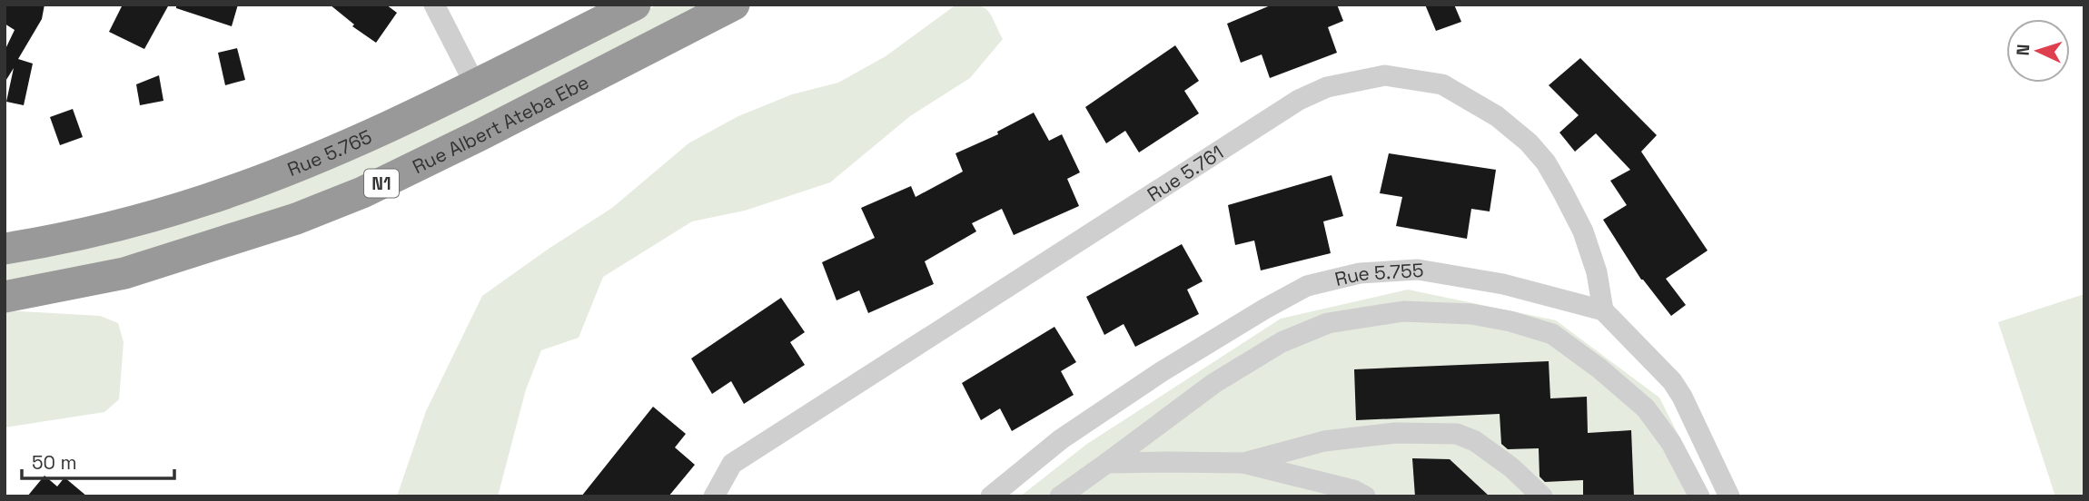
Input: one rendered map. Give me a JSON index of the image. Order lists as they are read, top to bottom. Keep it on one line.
{"streets":{"highway":["Rue Albert Ateba Ebe","Rue 5.765","N1"],"street":["Rue 5.761","Rue 5.755"]},"crossings":[["Rue 5.761","Rue 5.755"]],"scale_bar":"50 m","north":"left"}
